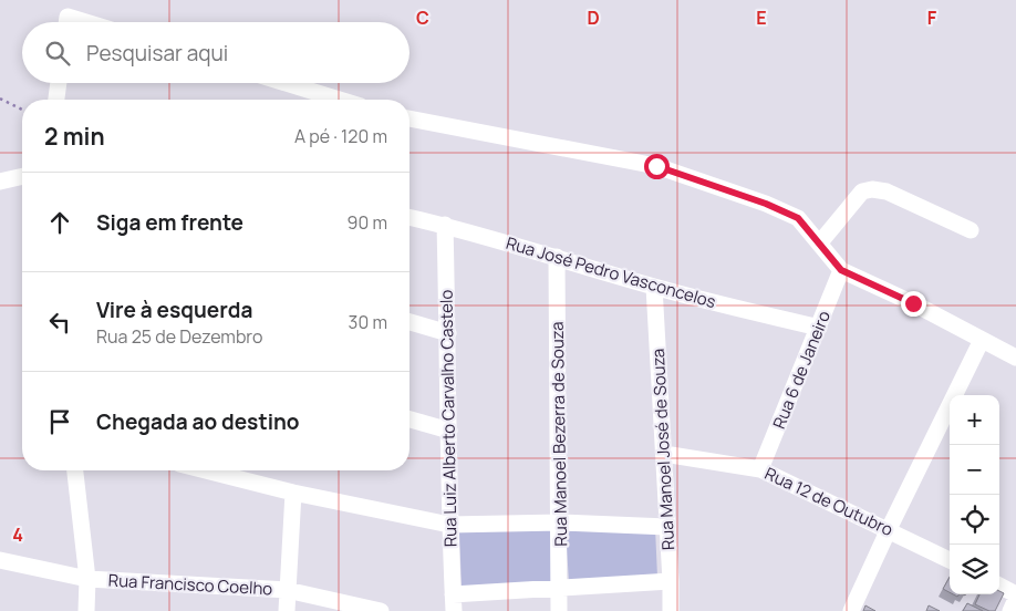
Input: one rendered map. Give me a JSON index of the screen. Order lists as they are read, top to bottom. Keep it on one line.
{"streets":{"street":["Rua José Pedro Vasconcelos","Rua 6 de Janeiro","Rua Luiz Alberto Carvalho Castelo","Rua Manoel Bezerra de Souza","Rua Manoel José de Souza","Rua 12 de Outubro","Rua Francisco Coelho"]},"crossings":[["Rua José Pedro Vasconcelos","Rua 6 de Janeiro"],["Rua José Pedro Vasconcelos","Rua Luiz Alberto Carvalho Castelo"],["Rua José Pedro Vasconcelos","Rua Manoel Bezerra de Souza"],["Rua José Pedro Vasconcelos","Rua Manoel José de Souza"],["Rua 6 de Janeiro","Rua 12 de Outubro"],["Rua Manoel José de Souza","Rua 12 de Outubro"]],"page":{"search":"Pesquisar aqui","heading":["2 min","A pé · 120 m"],"list":[["Siga em frente","90 m"],["Vire à esquerda","Rua 25 de Dezembro","30 m"],"Chegada ao destino"],"map_buttons":["+","−"]},"grid":{"columns":["C","D","E","F"],"rows":["4"]}}
